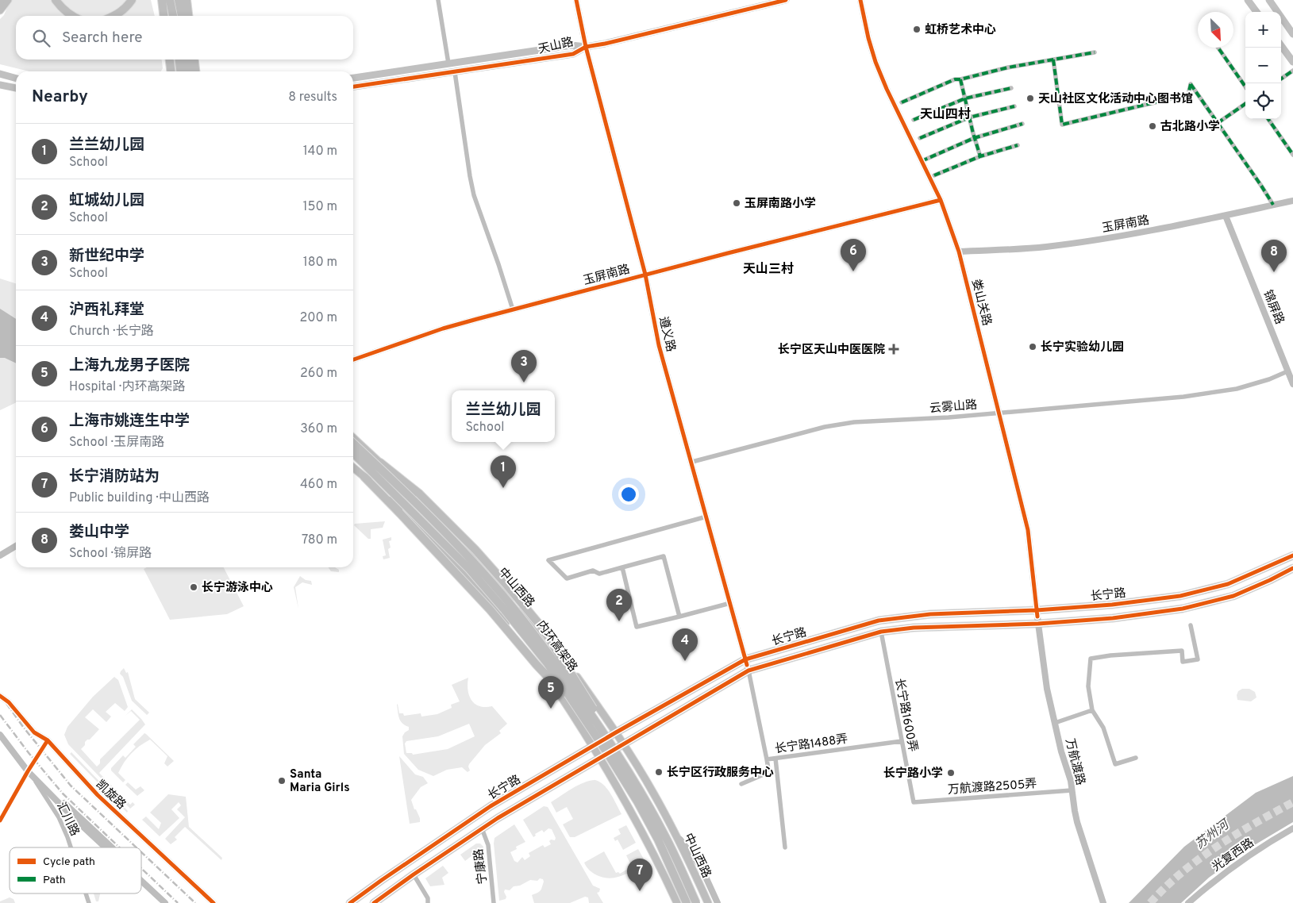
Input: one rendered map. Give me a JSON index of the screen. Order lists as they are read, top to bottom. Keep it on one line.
{"streets":{"highway":["内环高架路"],"main road":["天山路","中山西路","长宁路"],"street":["玉屏南路","娄山关路","锦屏路","遵义路","云雾山路","长宁路1600弄","长宁路1488弄","万航渡路","万航渡路2505弄","凯旋路","汇川路","光复西路","宁康路"]},"crossings":[["天山路","遵义路"],["玉屏南路","娄山关路"],["玉屏南路","锦屏路"],["玉屏南路","遵义路"],["娄山关路","云雾山路"],["娄山关路","长宁路"],["娄山关路","万航渡路"],["锦屏路","云雾山路"],["遵义路","云雾山路"],["遵义路","长宁路"],["遵义路","长宁路1488弄"],["中山西路","长宁路"],["长宁路","长宁路1600弄"],["长宁路","长宁路1488弄"],["长宁路","万航渡路"],["长宁路","宁康路"],["长宁路1600弄","长宁路1488弄"],["长宁路1600弄","万航渡路2505弄"],["万航渡路","万航渡路2505弄"]],"districts":["天山四村","天山三村"],"water":["苏州河"],"places":{"other":["虹桥艺术中心","天山社区文化活动中心图书馆","古北路小学","玉屏南路小学","长宁实验幼儿园","长宁游泳中心","长宁区行政服务中心","长宁路小学","Santa Maria Girls"],"health":["长宁区天山中医医院"]},"legend":["Cycle path","Path"],"north":"bottom right","page":{"map_buttons":["+","−"],"search":"Search here","heading":["Nearby","8 results"],"list":[{"mark":"1","name":"兰兰幼儿园","note":"School","value":"140 m"},{"mark":"2","name":"虹城幼儿园","note":"School","value":"150 m"},{"mark":"3","name":"新世纪中学","note":"School","value":"180 m"},{"mark":"4","name":"沪西礼拜堂","note":"Church · 长宁路","value":"200 m"},{"mark":"5","name":"上海九龙男子医院","note":"Hospital · 内环高架路","value":"260 m"},{"mark":"6","name":"上海市姚连生中学","note":"School · 玉屏南路","value":"360 m"},{"mark":"7","name":"长宁消防站为","note":"Public building · 中山西路","value":"460 m"},{"mark":"8","name":"娄山中学","note":"School · 锦屏路","value":"780 m"}],"pins":["6","8","3","1","2","4","5","7"],"popup":["兰兰幼儿园","School"]}}
